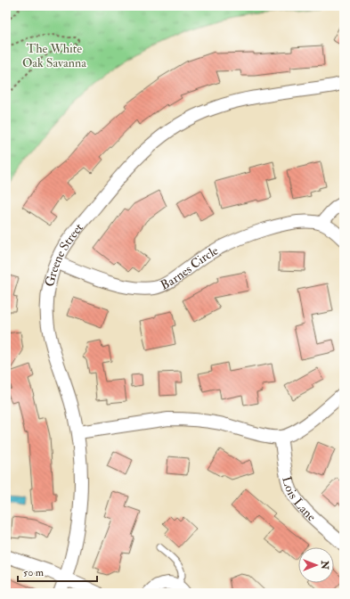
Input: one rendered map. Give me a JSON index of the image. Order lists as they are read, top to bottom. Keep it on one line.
{"streets":{"street":["Greene Street","Barnes Circle","Lois Lane"]},"crossings":[["Greene Street","Barnes Circle"]],"parks":["The White Oak Savanna"],"scale_bar":"50 m","north":"right"}
